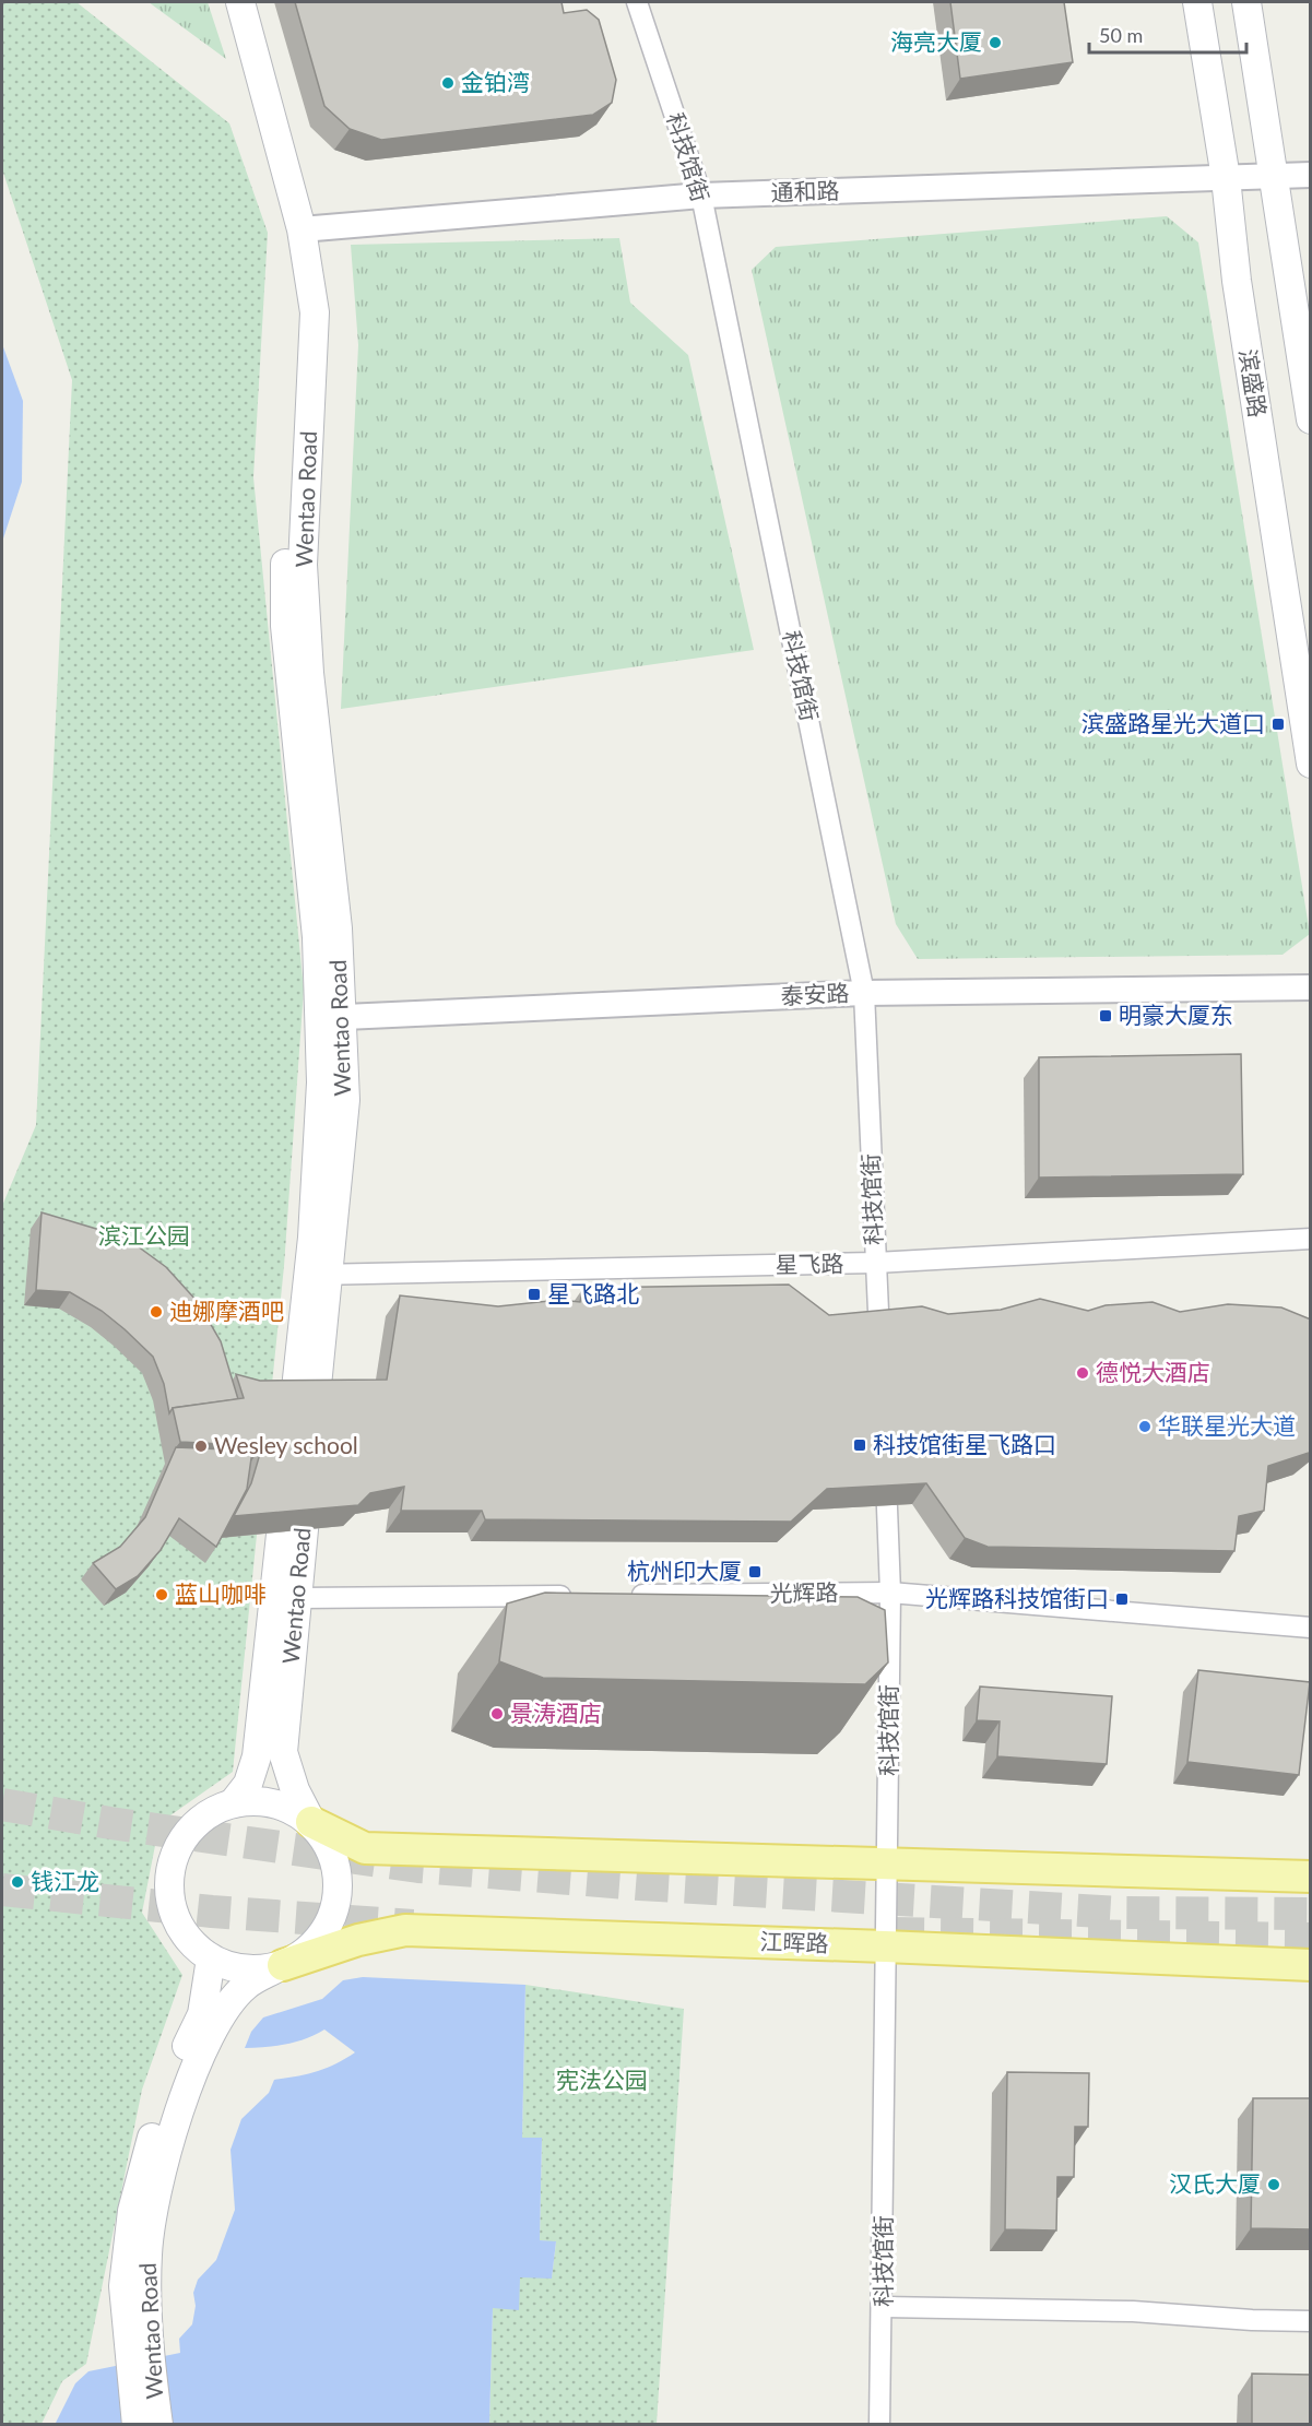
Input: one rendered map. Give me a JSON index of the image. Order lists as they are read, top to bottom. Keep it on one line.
{"streets":{"main road":["滨盛路","Wentao Road","江晖路"],"street":["科技馆街","通和路","泰安路","星飞路","光辉路"]},"crossings":[["科技馆街","通和路"],["科技馆街","泰安路"],["科技馆街","星飞路"],["科技馆街","光辉路"],["科技馆街","江晖路"],["通和路","滨盛路"],["通和路","Wentao Road"],["Wentao Road","泰安路"],["Wentao Road","星飞路"],["Wentao Road","江晖路"]],"parks":["滨江公园","宪法公园"],"places":{"other":["海亮大厦","金铂湾","迪娜摩酒吧","德悦大酒店","华联星光大道","Wesley school","蓝山咖啡","景涛酒店","钱江龙","汉氏大厦"],"transit":["滨盛路星光大道口","明豪大厦东","星飞路北","科技馆街星飞路口","杭州印大厦","光辉路科技馆街口"]},"scale_bar":"50 m"}
